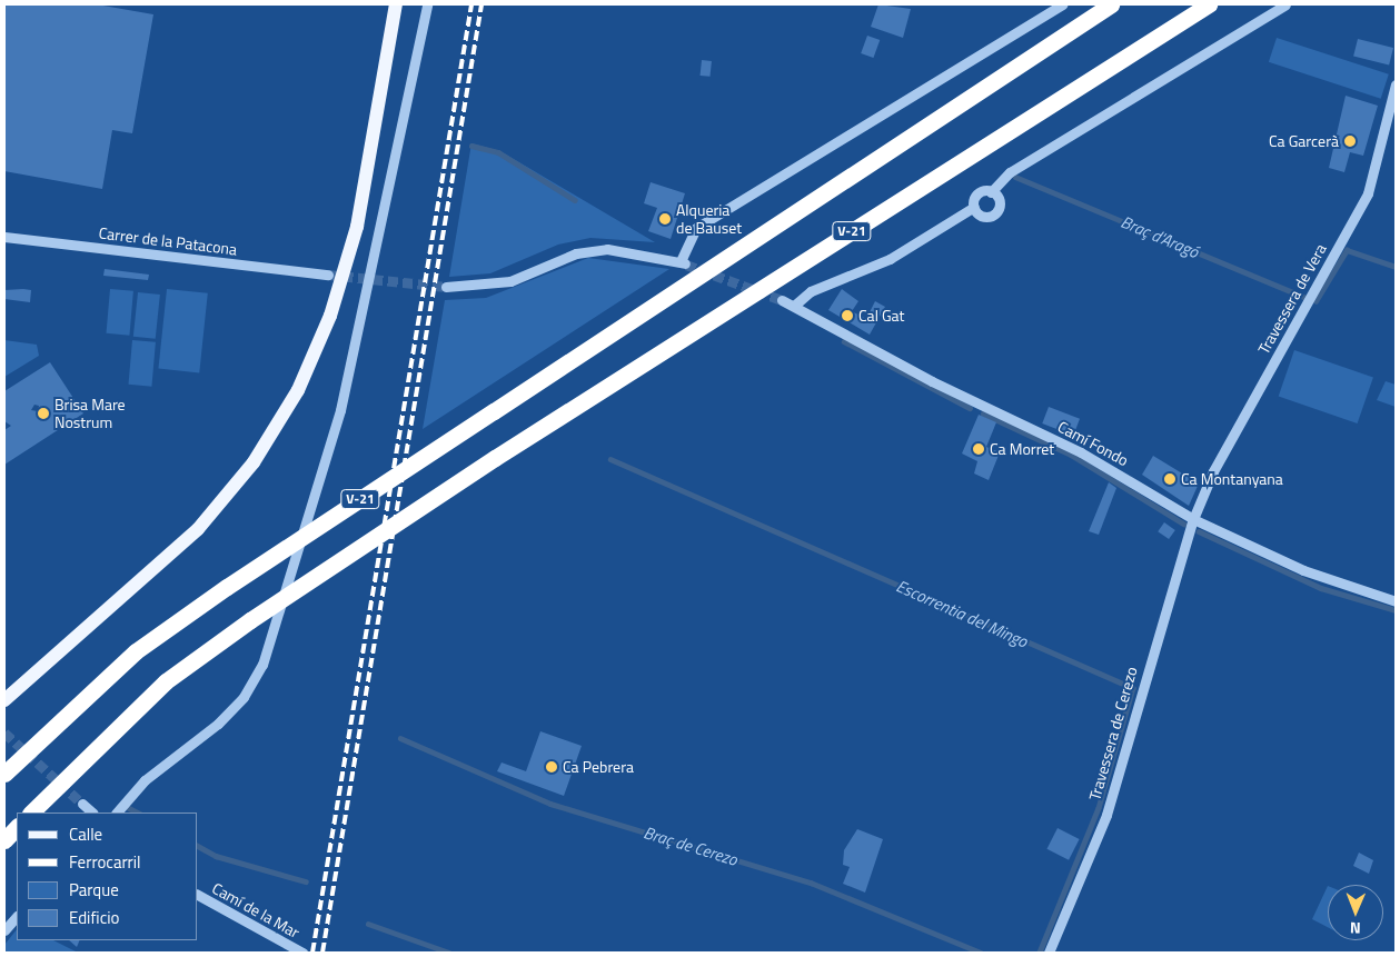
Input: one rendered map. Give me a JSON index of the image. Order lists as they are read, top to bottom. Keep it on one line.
{"streets":{"highway":["V-21"],"street":["Carrer de la Patacona","Travessera de Vera","Camí Fondo","Travessera de Cerezo","Camí de la Mar"]},"crossings":[["Travessera de Vera","Camí Fondo"],["Travessera de Vera","Travessera de Cerezo"],["Camí Fondo","Travessera de Cerezo"]],"water":["Braç d'Aragó","Escorrentia del Mingo","Braç de Cerezo"],"places":["Ca Garcerà","Alqueria de Bauset","Cal Gat","Brisa Mare Nostrum","Ca Morret","Ca Montanyana","Ca Pebrera"],"legend":["Calle","Ferrocarril","Parque","Edificio"],"north":"bottom"}
